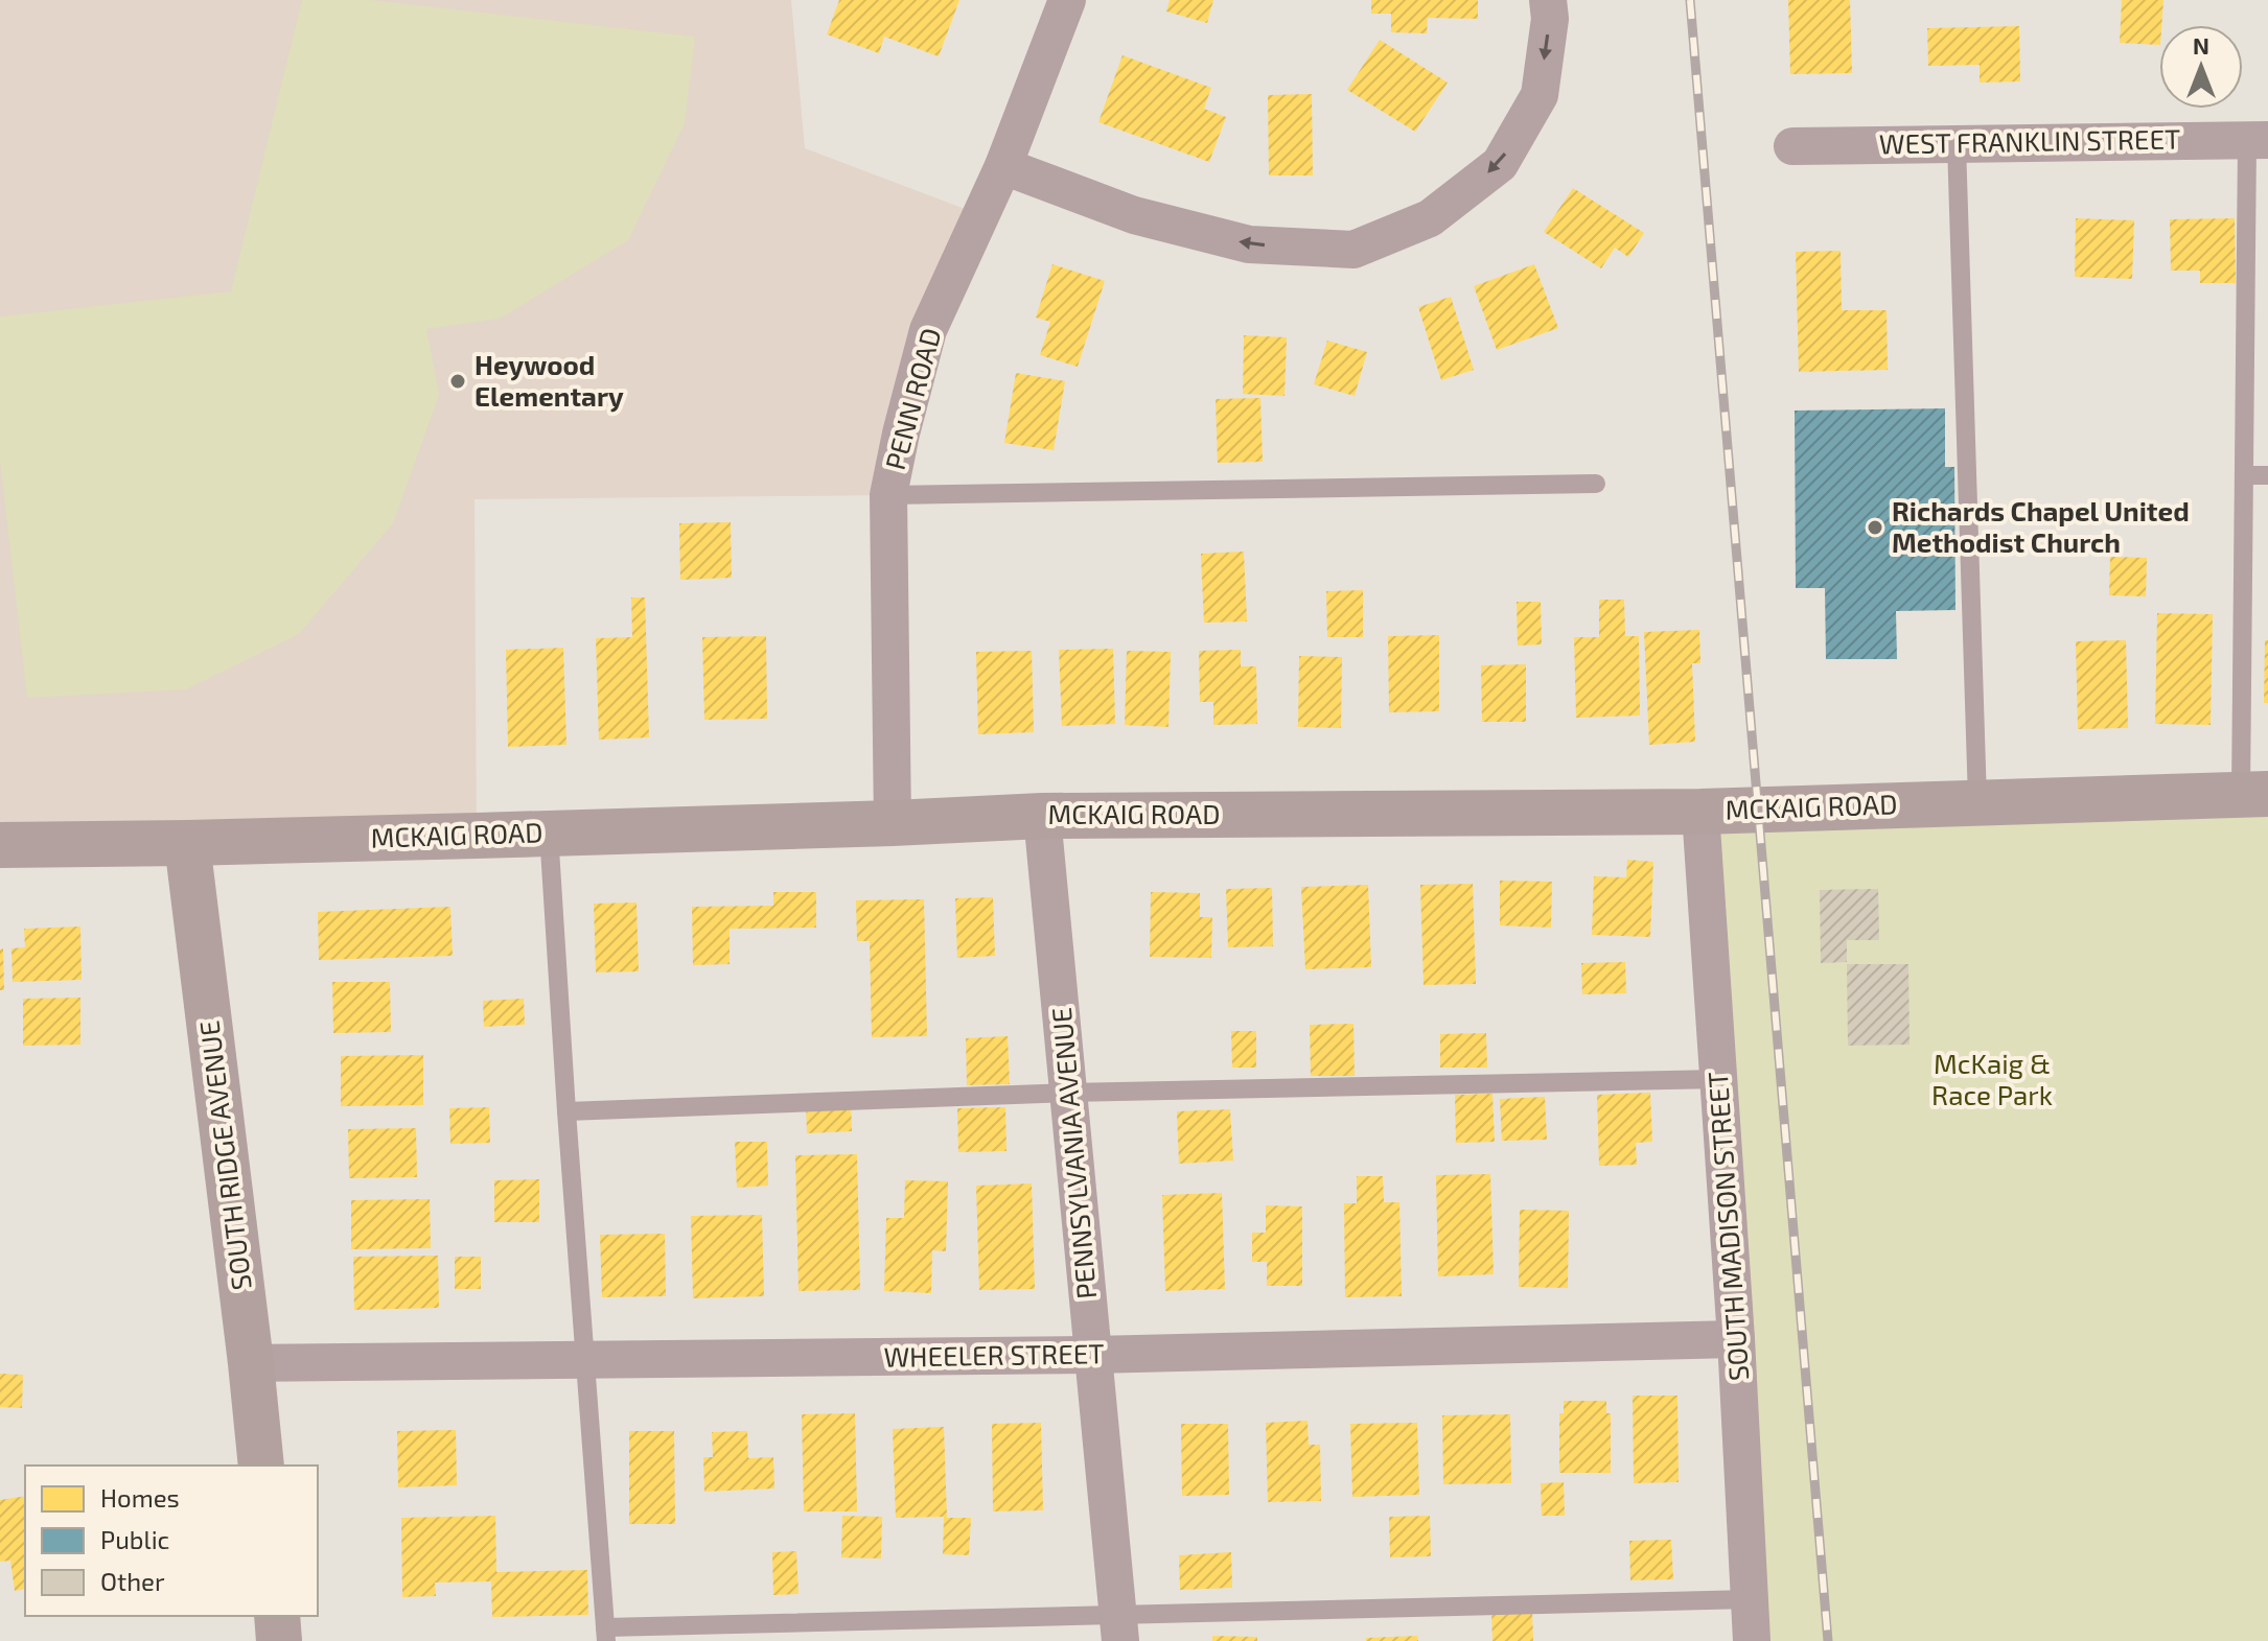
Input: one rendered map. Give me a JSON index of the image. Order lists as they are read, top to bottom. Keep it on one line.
{"streets":{"street":["WEST FRANKLIN STREET","PENN ROAD","MCKAIG ROAD","PENNSYLVANIA AVENUE","SOUTH RIDGE AVENUE","SOUTH MADISON STREET","WHEELER STREET"]},"crossings":[["PENN ROAD","MCKAIG ROAD"],["MCKAIG ROAD","PENNSYLVANIA AVENUE"],["MCKAIG ROAD","SOUTH RIDGE AVENUE"],["MCKAIG ROAD","SOUTH MADISON STREET"],["PENNSYLVANIA AVENUE","WHEELER STREET"],["SOUTH RIDGE AVENUE","WHEELER STREET"],["SOUTH MADISON STREET","WHEELER STREET"]],"parks":["McKaig & Race Park"],"places":["Heywood Elementary","Richards Chapel United Methodist Church"],"legend":["Homes","Public","Other"],"north":"top"}
